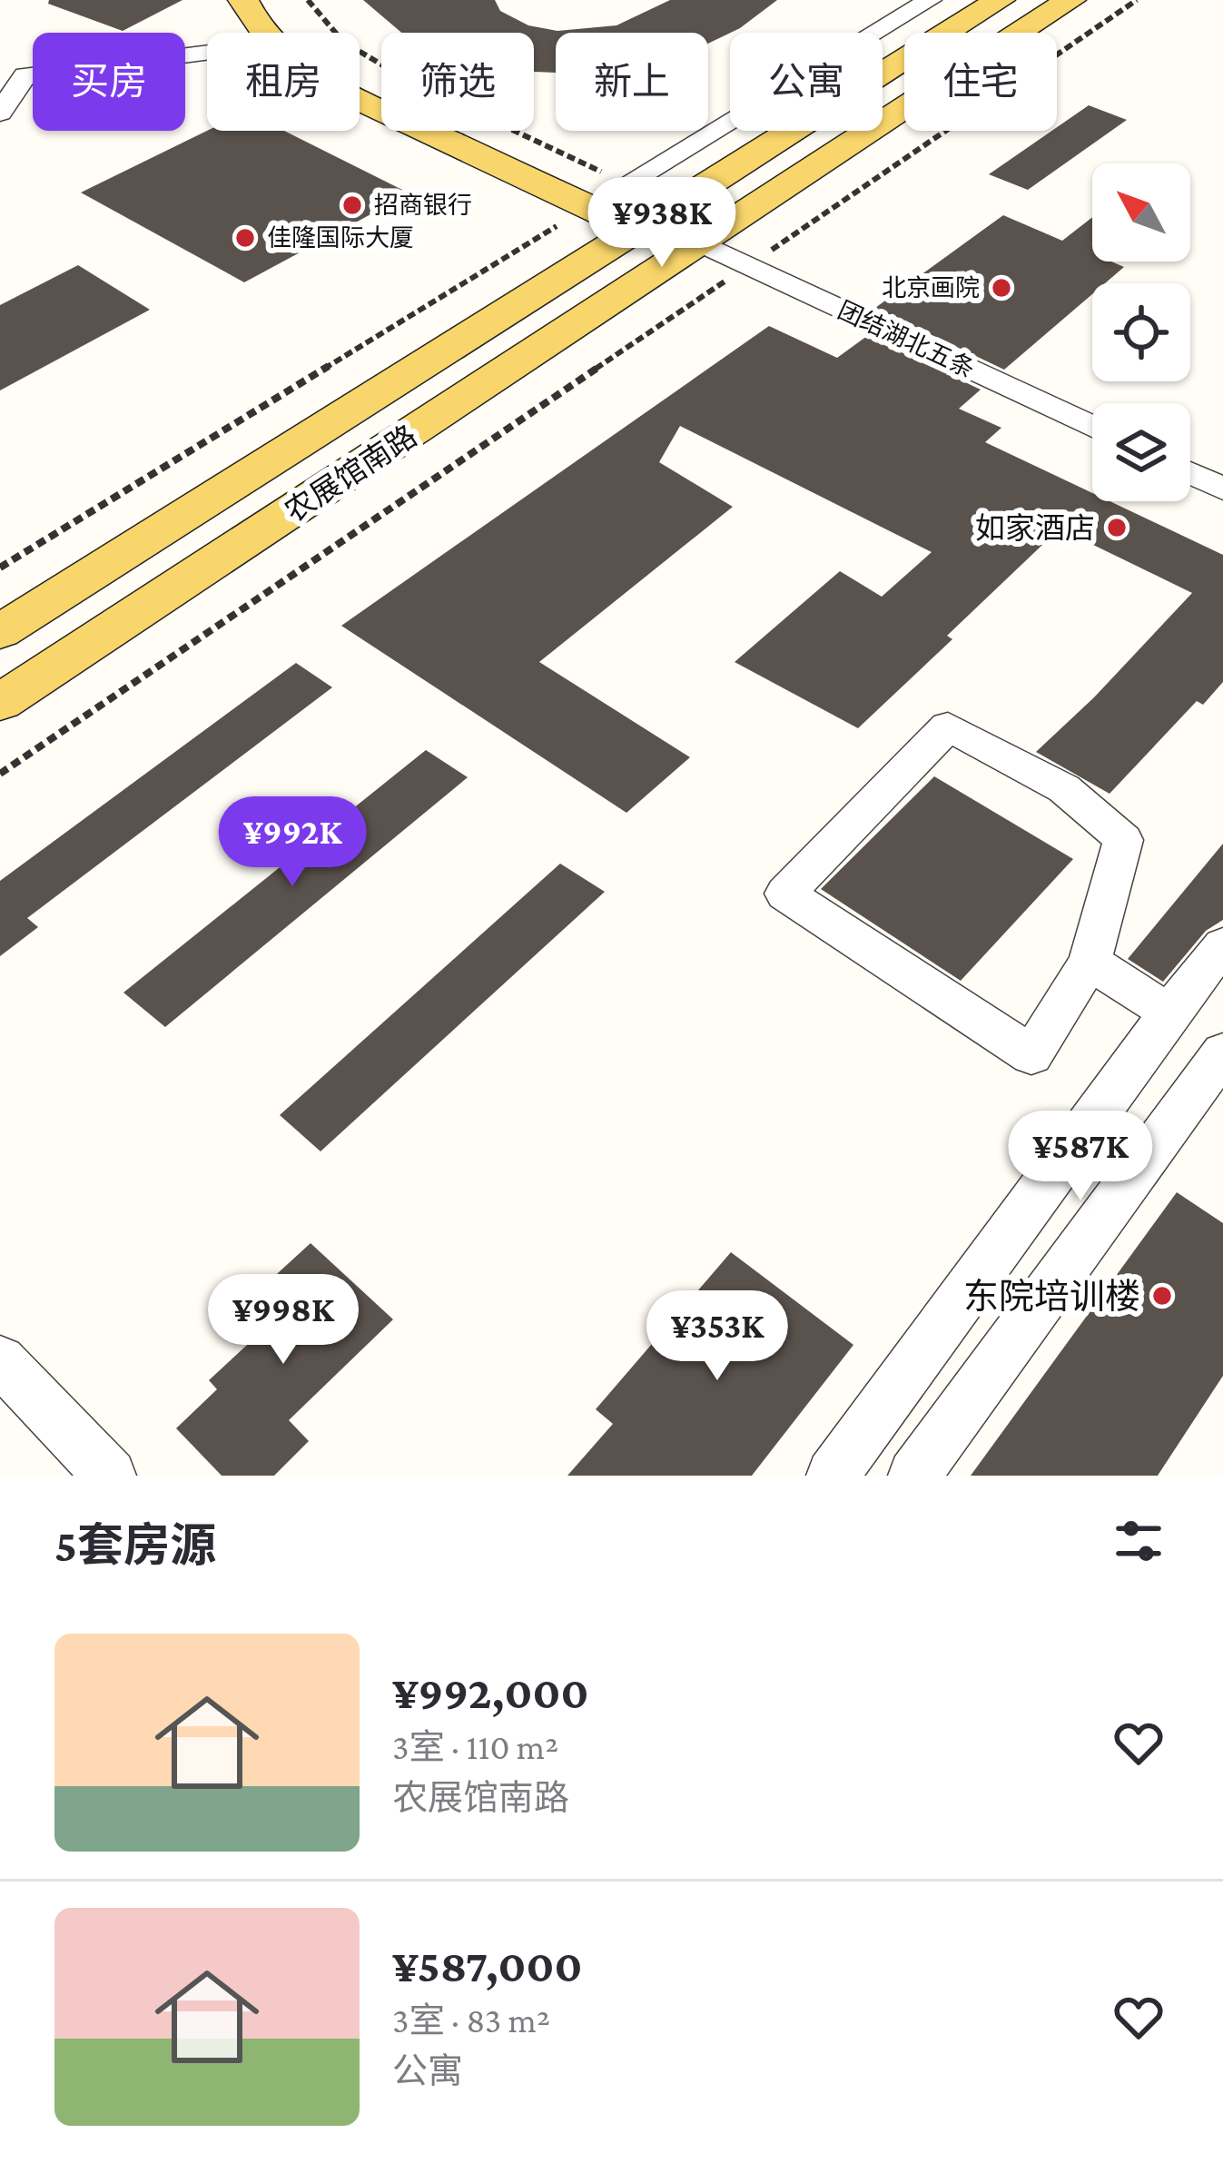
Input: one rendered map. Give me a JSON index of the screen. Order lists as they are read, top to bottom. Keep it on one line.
{"streets":{"main road":["农展馆南路"],"street":["团结湖北五条"]},"crossings":[["团结湖北五条","农展馆南路"]],"places":["招商银行","佳隆国际大厦","北京画院","如家酒店","东院培训楼"],"north":"top left","page":{"chip":["买房","租房","筛选","新上","公寓","住宅"],"price":["¥938K","¥992K","¥587K","¥998K","¥353K"],"heading":"5套房源","list":[{"name":"¥992,000","note":"3室 · 110 m² · 农展馆南路"},{"name":"¥587,000","note":"3室 · 83 m² · 公寓"}]}}
